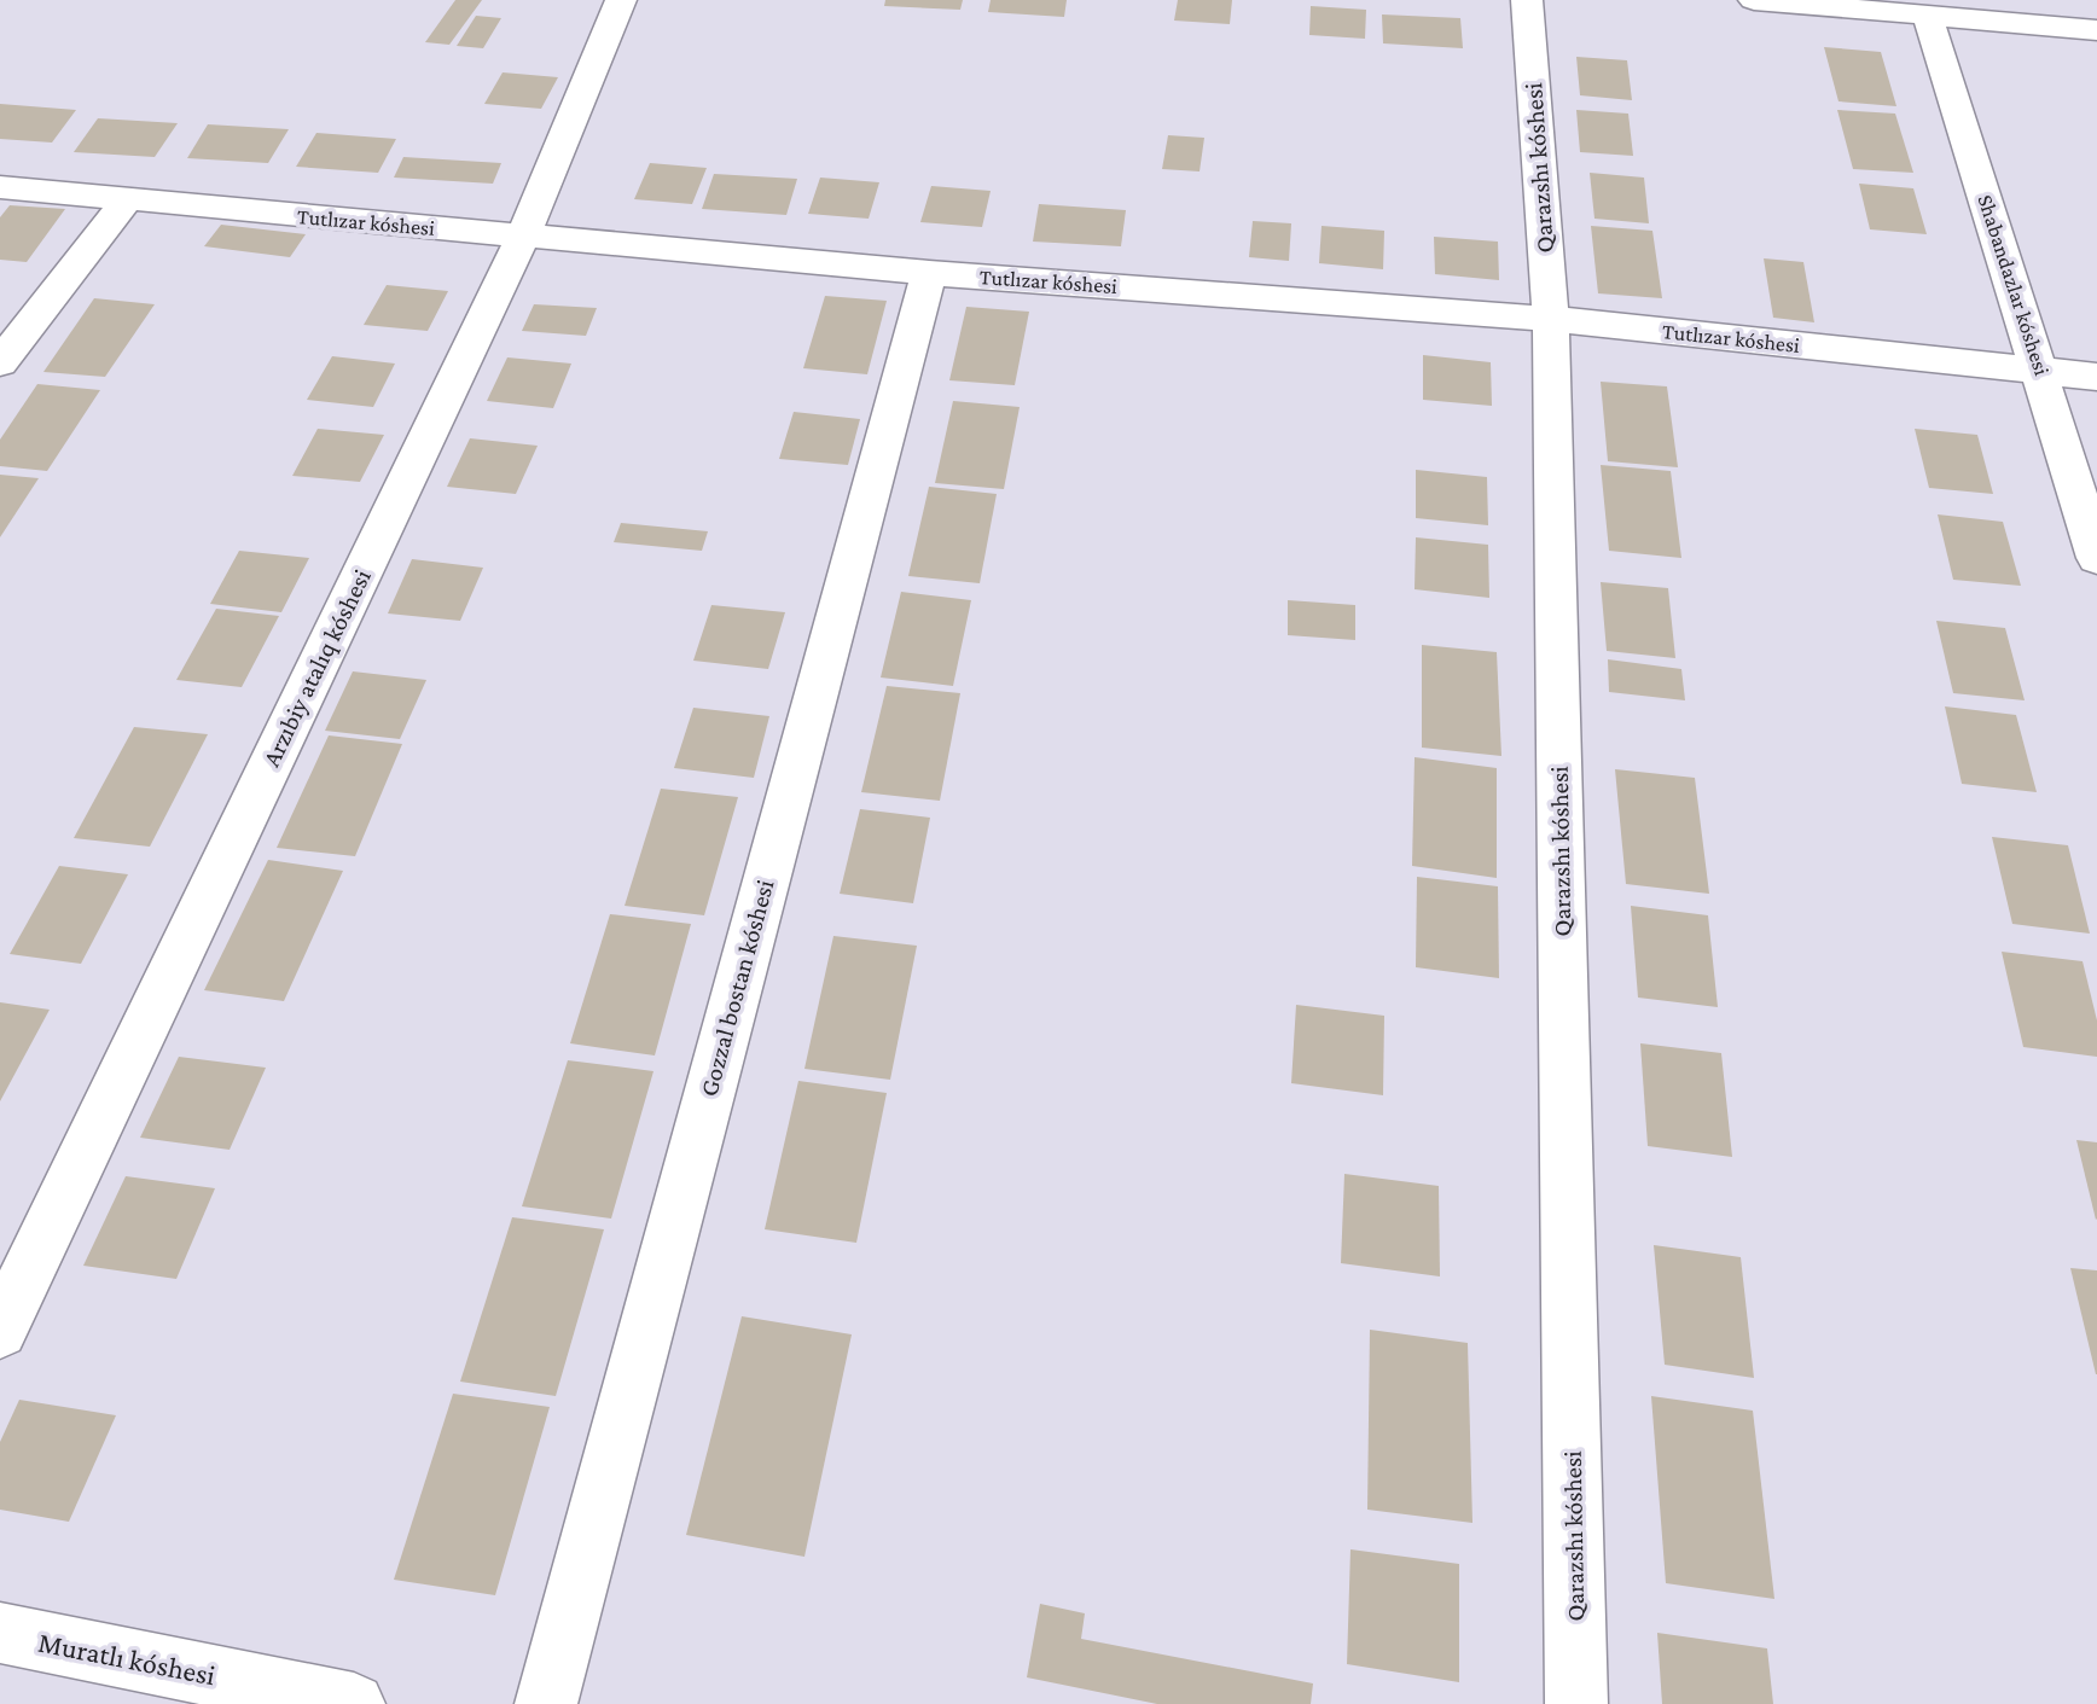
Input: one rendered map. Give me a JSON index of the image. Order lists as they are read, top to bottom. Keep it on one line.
{"streets":{"street":["Qarazshı kóshesi","Tutlızar kóshesi","Shabandazlar kóshesi","Arzıbiy atalıq kóshesi","Gozzal bostan kóshesi","Muratlı kóshesi"]},"crossings":[["Qarazshı kóshesi","Tutlızar kóshesi"],["Tutlızar kóshesi","Shabandazlar kóshesi"],["Tutlızar kóshesi","Arzıbiy atalıq kóshesi"],["Tutlızar kóshesi","Gozzal bostan kóshesi"]]}
